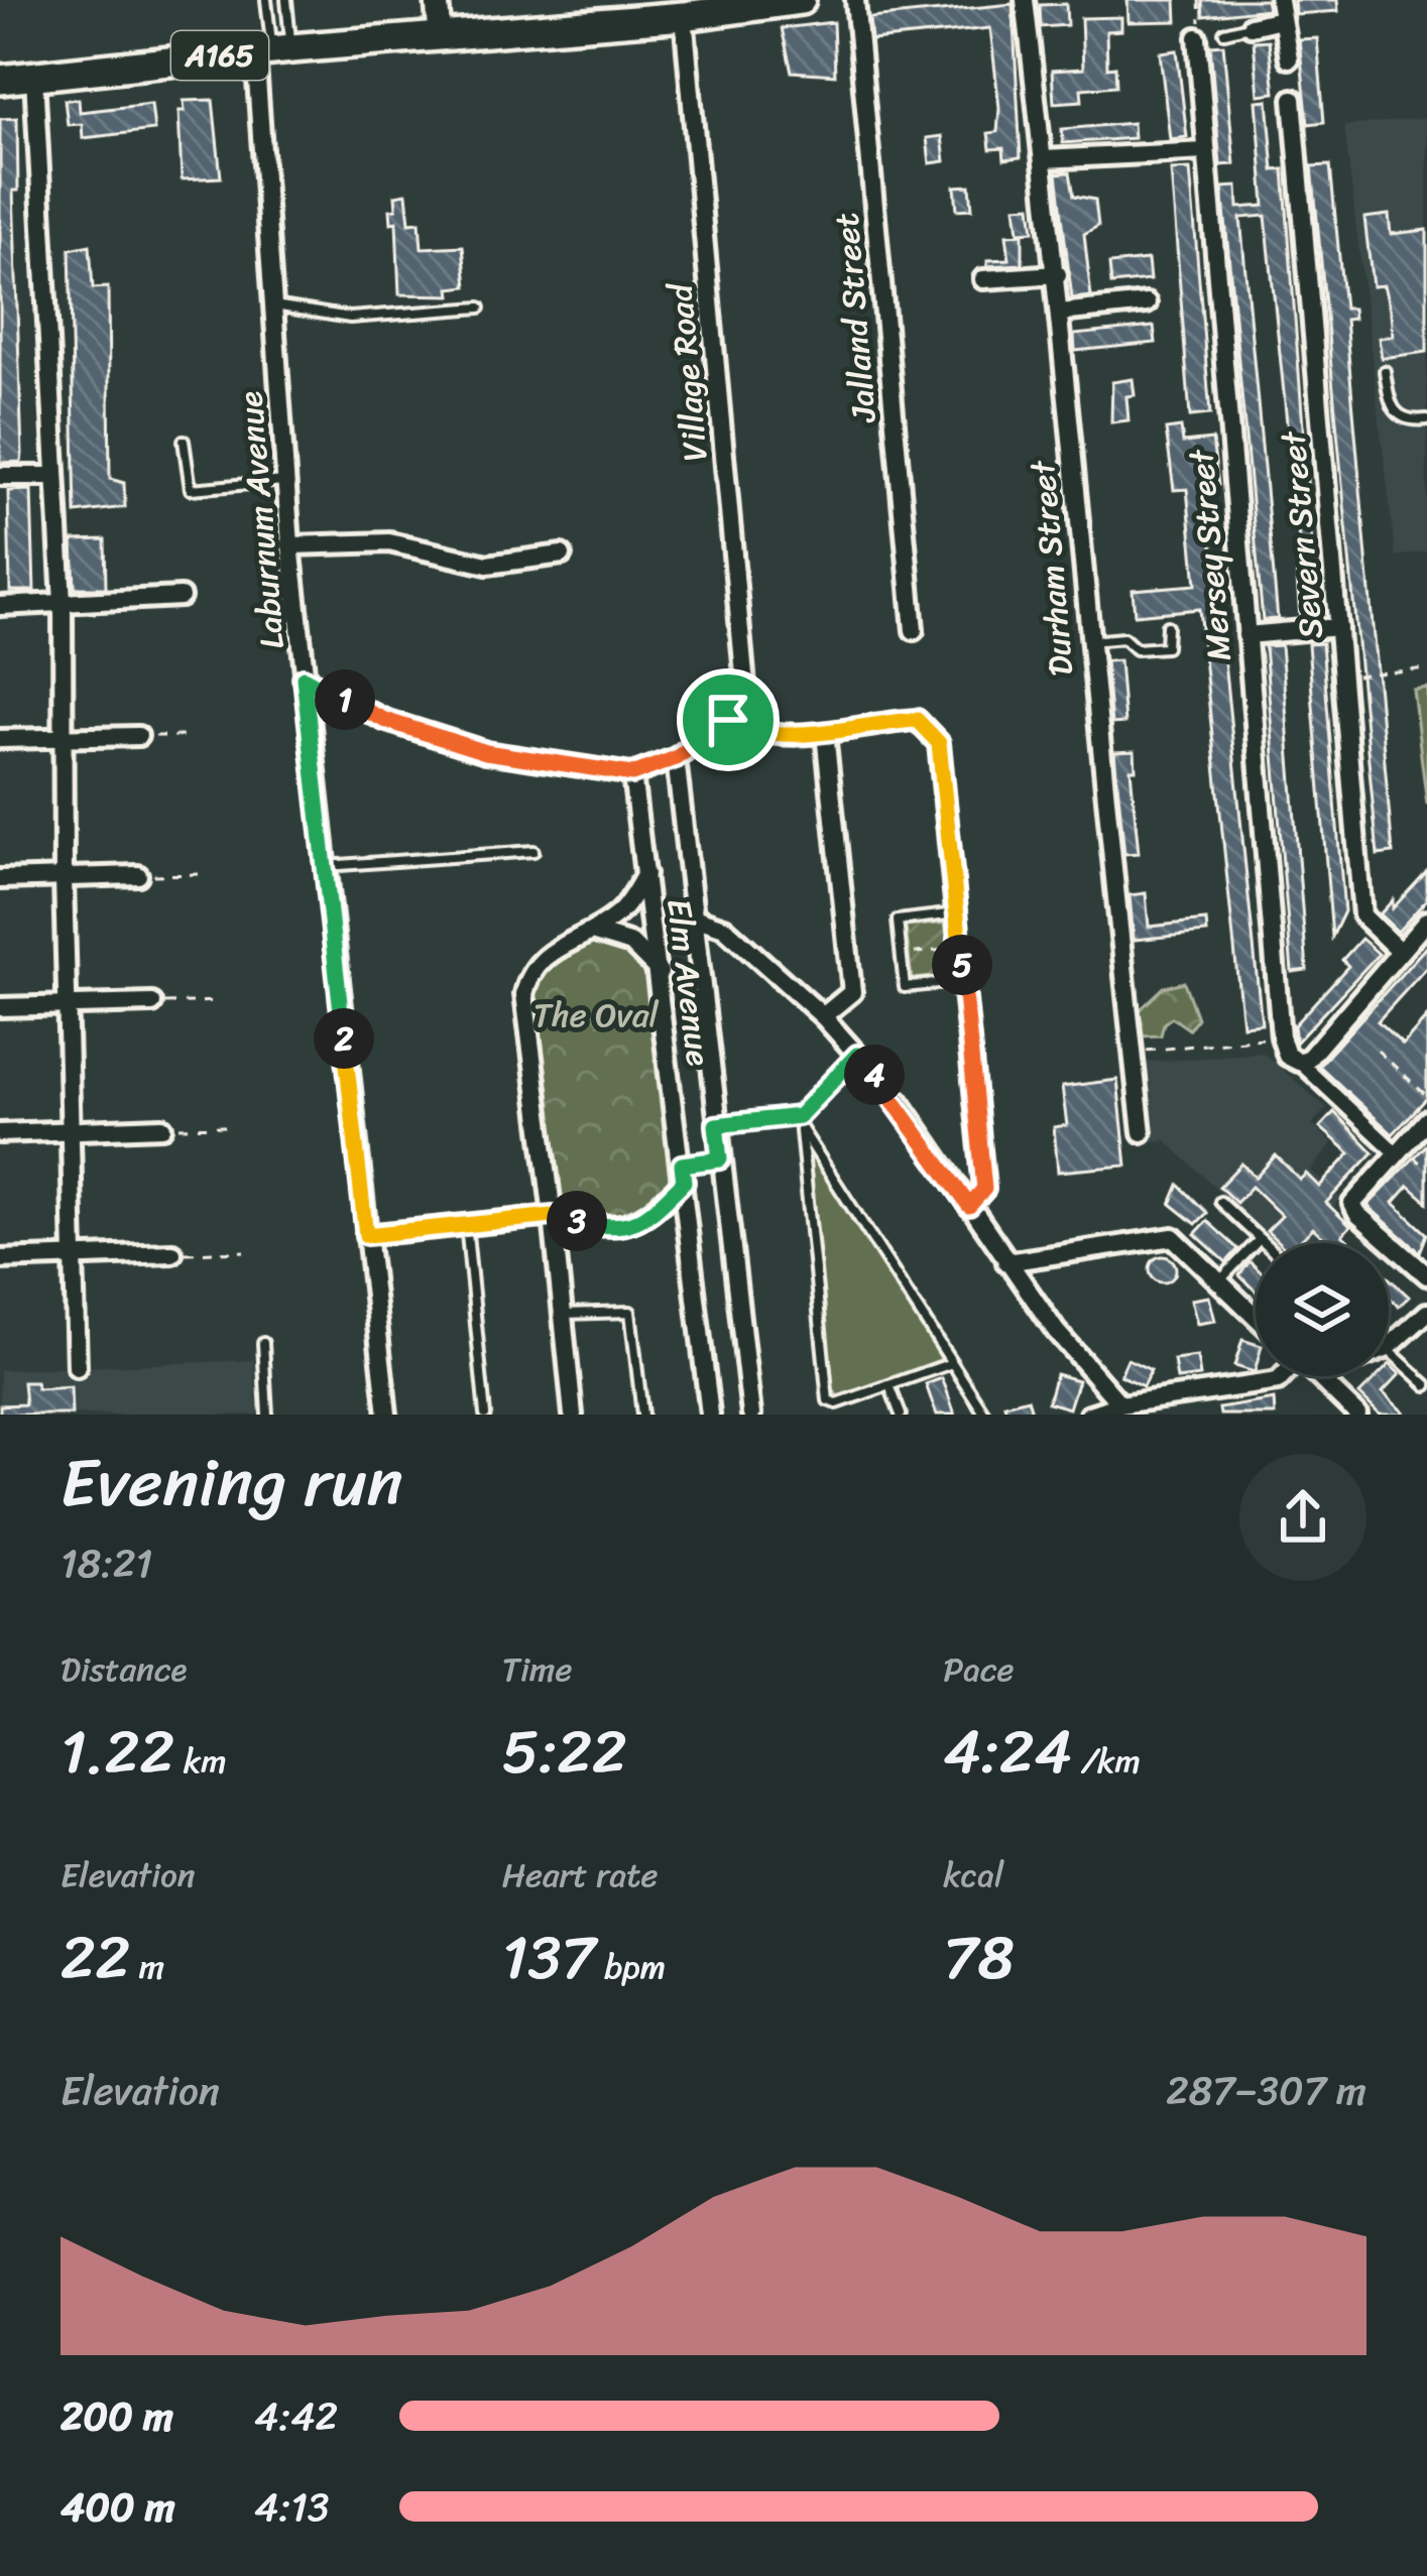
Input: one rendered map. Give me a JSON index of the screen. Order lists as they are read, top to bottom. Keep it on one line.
{"streets":{"highway":["A165"],"street":["Jalland Street","Village Road","Laburnum Avenue","Severn Street","Mersey Street","Durham Street","Elm Avenue"]},"crossings":[["A165","Village Road"],["A165","Laburnum Avenue"]],"parks":["The Oval"],"page":{"pins":["1","5","2","4","3"],"heading":["Evening run","18:21"],"stats":[["Distance","1.22 km"],["Time","5:22"],["Pace","4:24 /km"],["Elevation","22 m"],["Heart rate","137 bpm"],["kcal","78"]],"chart":["Elevation","287–307 m"],"list":[{"name":"200 m","note":"4:42"},{"name":"400 m","note":"4:13"}]}}
